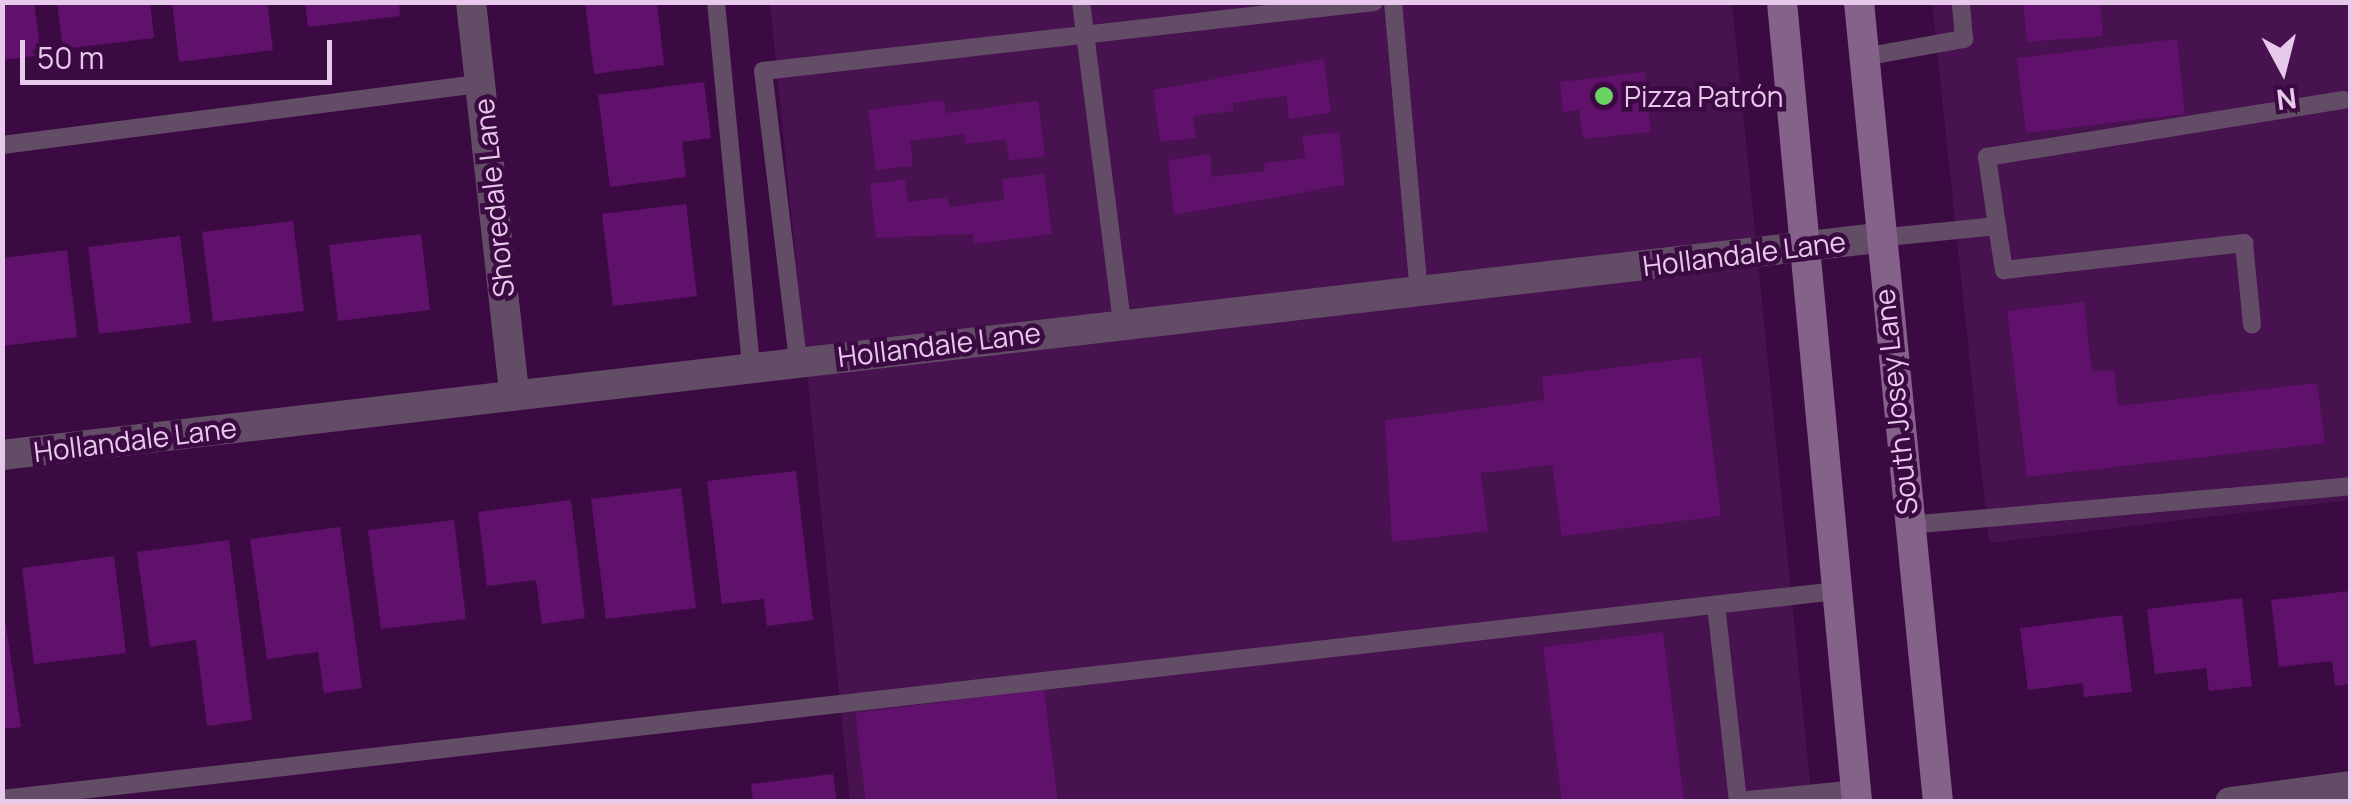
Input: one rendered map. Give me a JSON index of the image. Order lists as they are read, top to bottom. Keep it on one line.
{"streets":{"main road":["South Josey Lane"],"street":["Shoredale Lane","Hollandale Lane"]},"crossings":[["Shoredale Lane","Hollandale Lane"],["Hollandale Lane","South Josey Lane"]],"places":["Pizza Patrón"],"scale_bar":"50 m","north":"bottom"}
